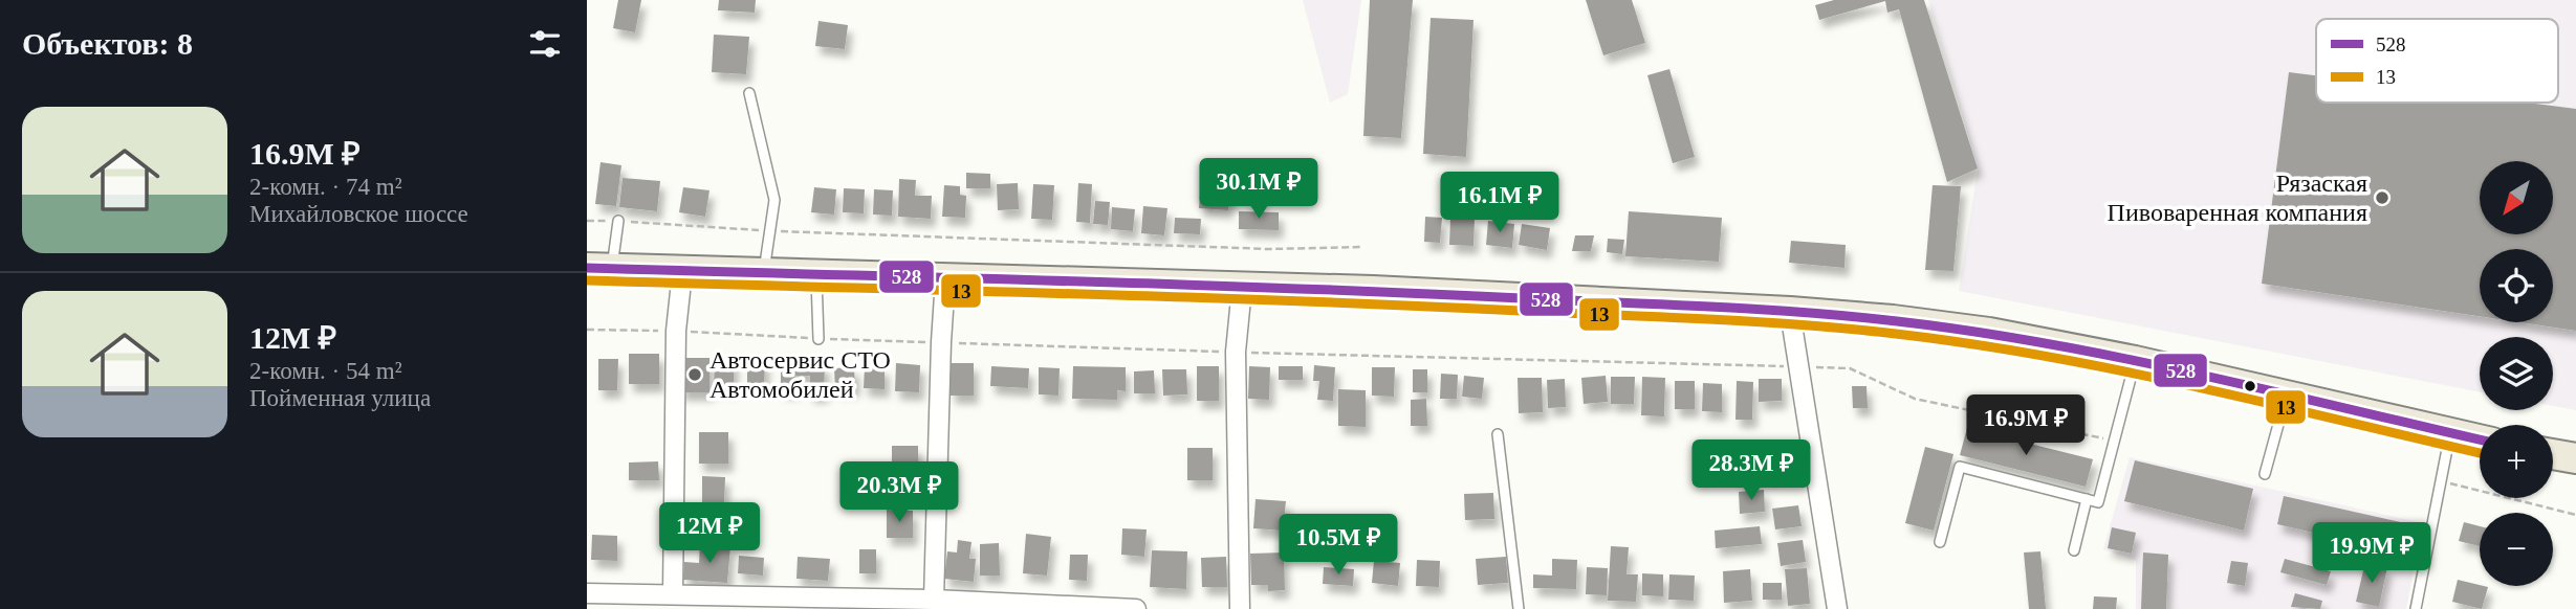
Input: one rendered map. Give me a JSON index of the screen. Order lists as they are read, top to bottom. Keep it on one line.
{"places":["Рязаская Пивоваренная компания","Автосервис СТО Автомобилей"],"lines":["transit line 528","transit line 13"],"legend":["528","13"],"north":"bottom left","page":{"heading":"Объектов: 8","list":[{"name":"16.9M ₽","note":"2-комн. · 74 m² · Михайловское шоссе"},{"name":"12M ₽","note":"2-комн. · 54 m² · Пойменная улица"}],"price":["30.1M ₽","16.1M ₽","16.9M ₽","28.3M ₽","20.3M ₽","12M ₽","10.5M ₽","19.9M ₽"],"map_buttons":["+","−"]}}
